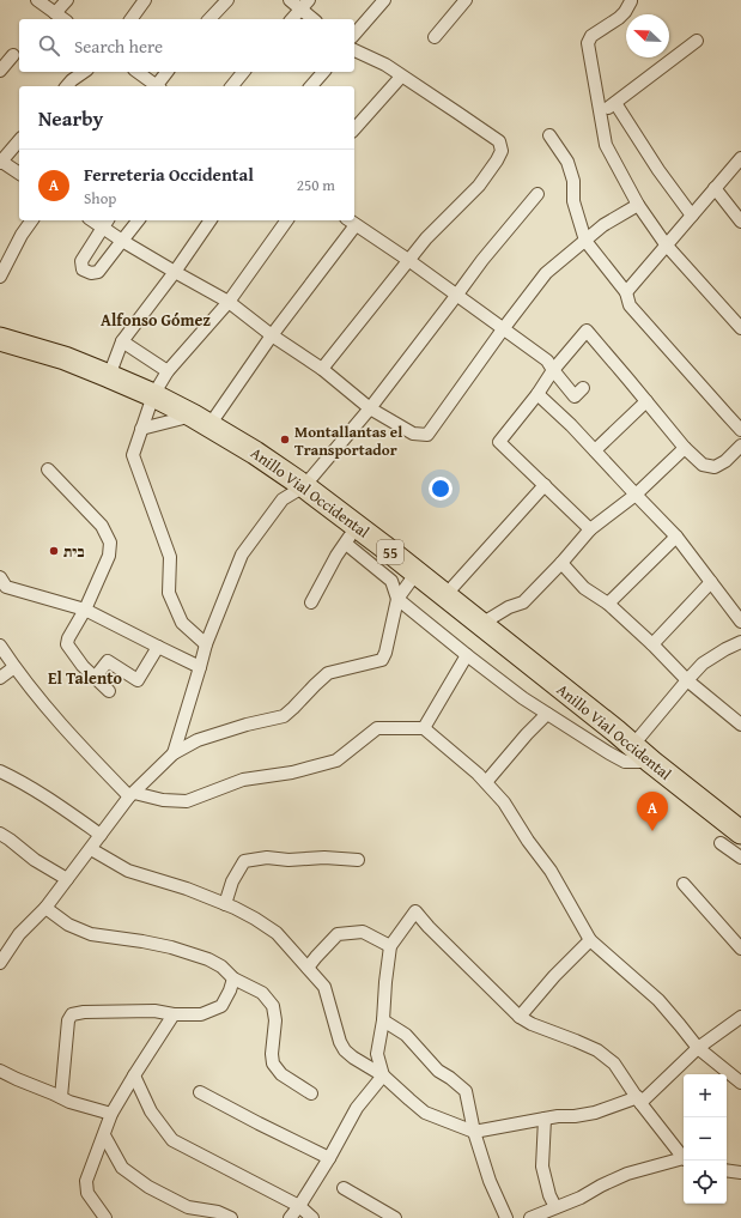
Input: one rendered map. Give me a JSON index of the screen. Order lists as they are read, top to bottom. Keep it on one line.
{"streets":{"highway":["Anillo Vial Occidental","55"]},"districts":["Alfonso Gómez","El Talento"],"places":["Montallantas el Transportador","בית"],"north":"top left","page":{"search":"Search here","heading":"Nearby","list":[{"mark":"A","name":"Ferreteria Occidental","note":"Shop","value":"250 m"}],"pins":"A","map_buttons":["+","−"]}}
